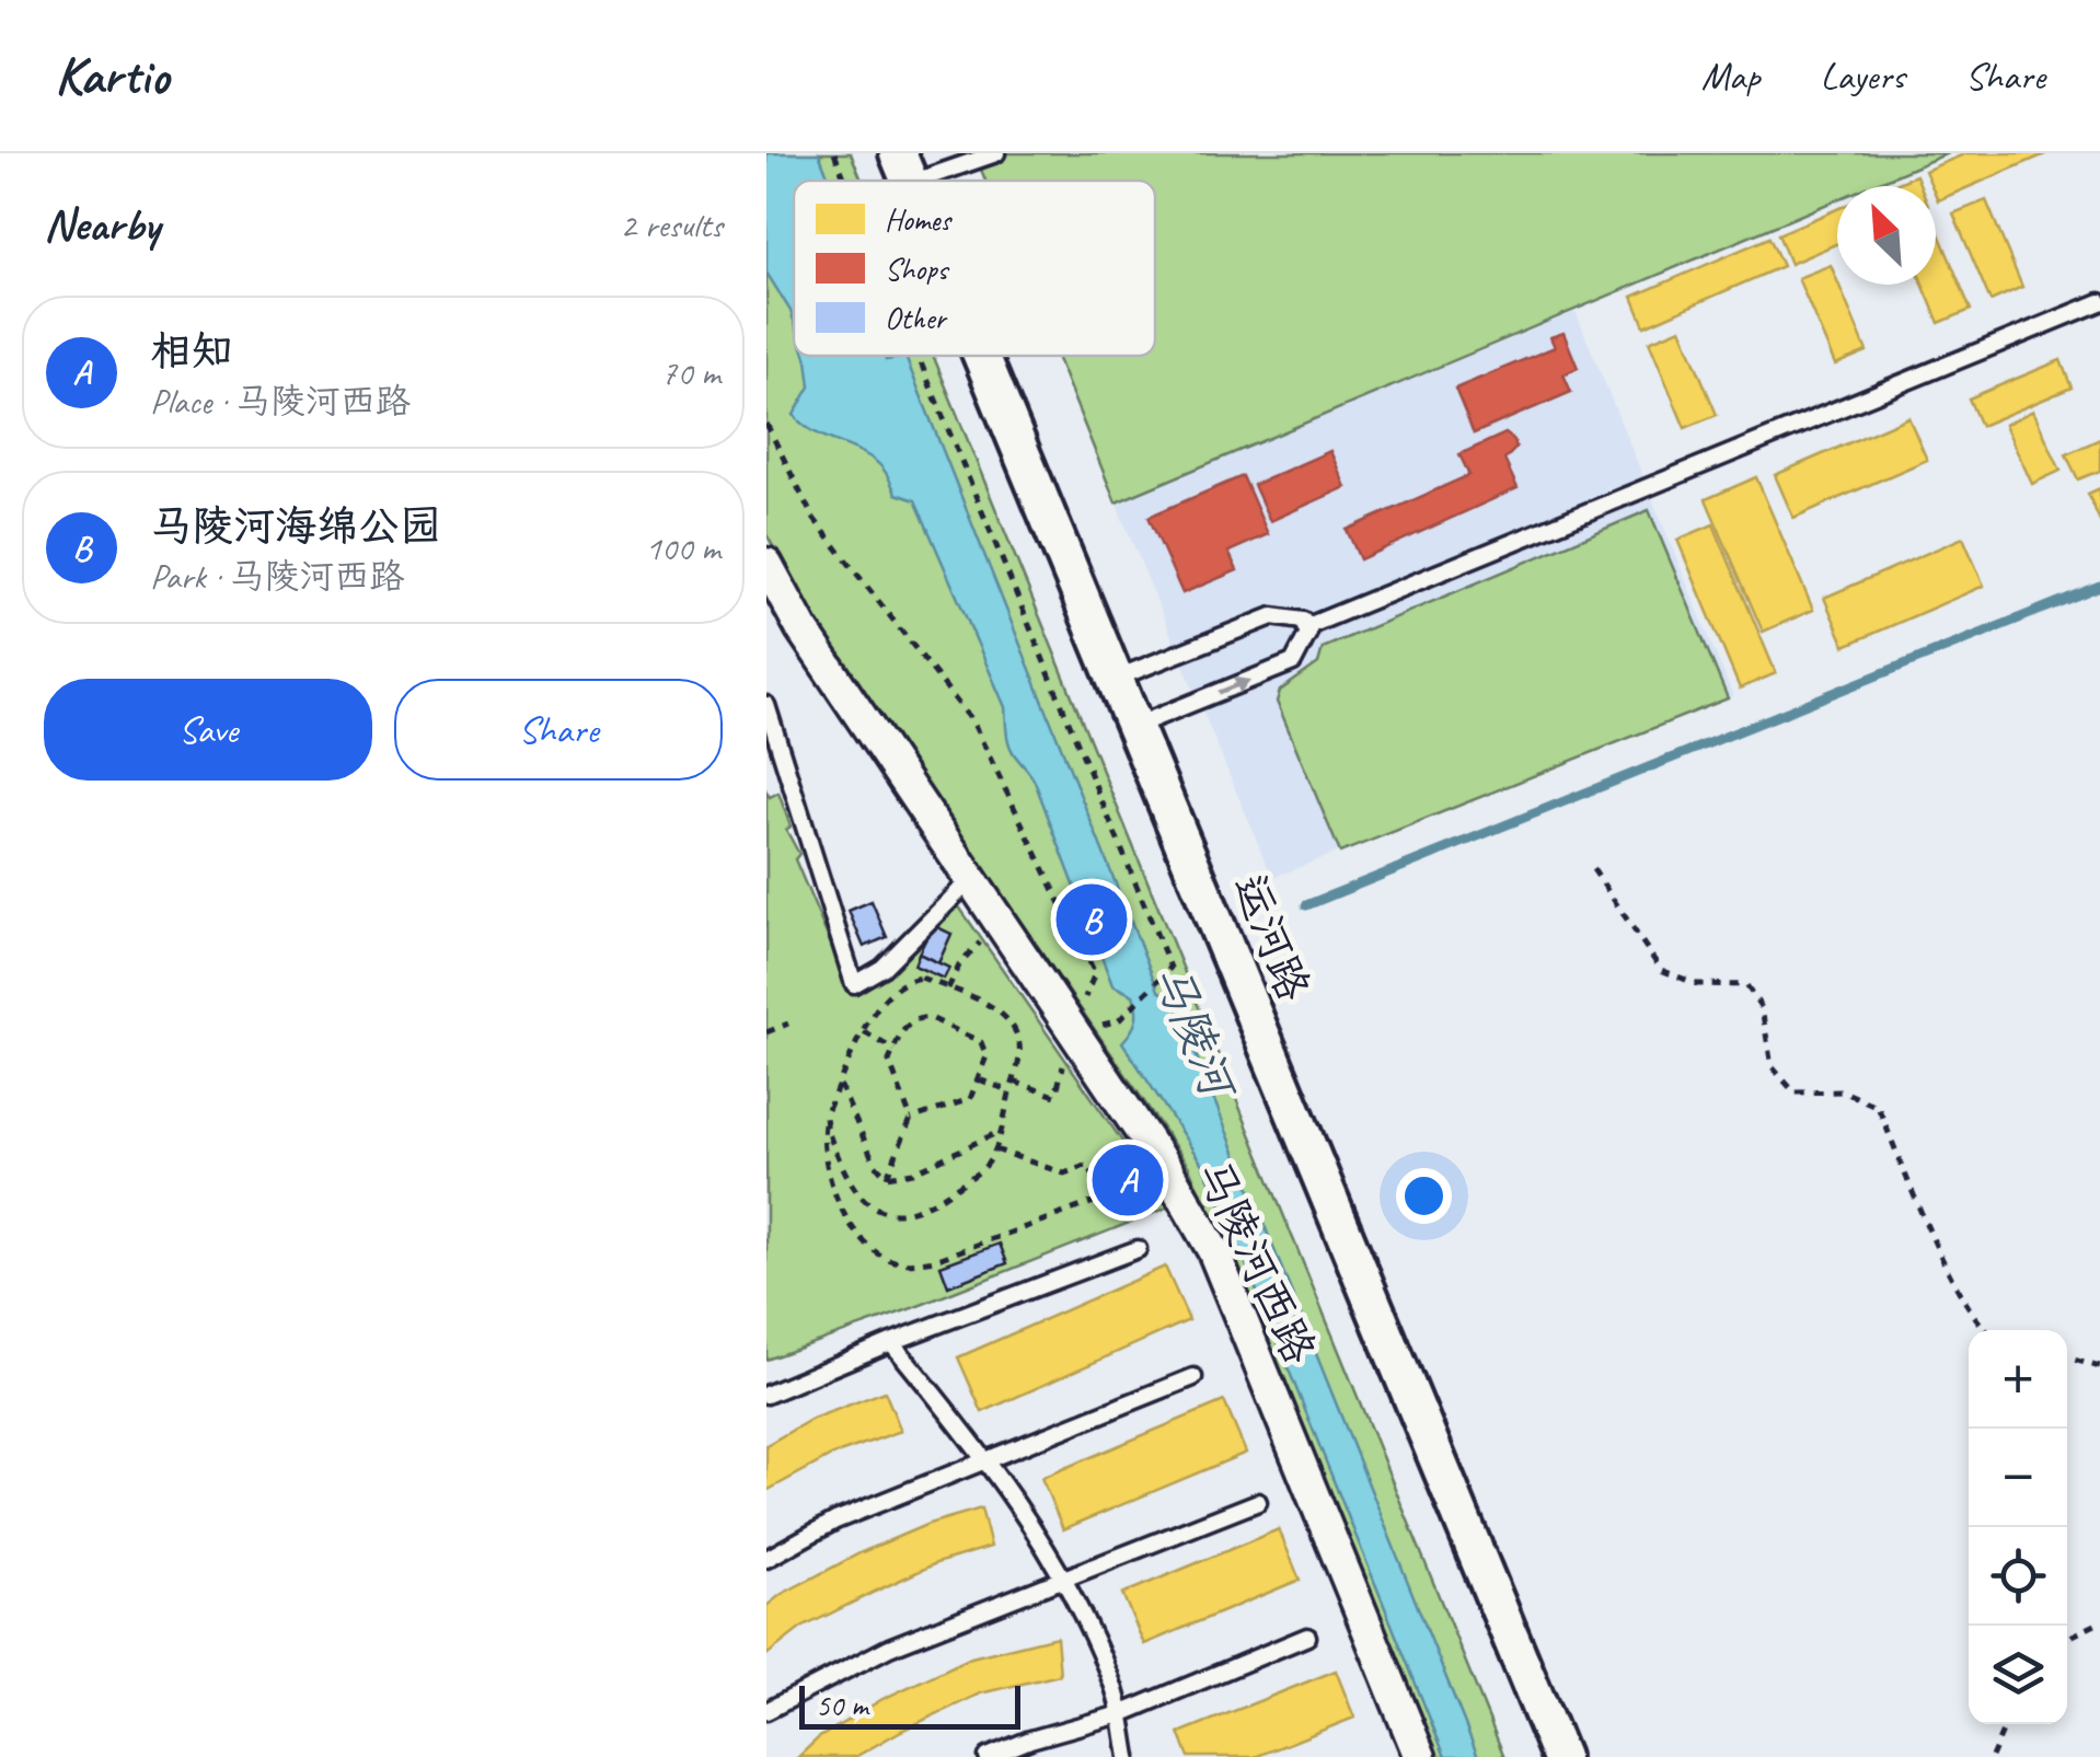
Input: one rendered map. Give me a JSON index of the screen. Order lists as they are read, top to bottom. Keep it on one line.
{"streets":{"street":["运河路","马陵河西路"]},"water":["马陵河"],"legend":["Homes","Shops","Other"],"scale_bar":"50 m","north":"top left","page":{"header":"Kartio","nav":["Map","Layers","Share"],"heading":["Nearby","2 results"],"list":[{"mark":"A","name":"相知","note":"Place · 马陵河西路","value":"70 m"},{"mark":"B","name":"马陵河海绵公园","note":"Park · 马陵河西路","value":"100 m"}],"buttons":["Save","Share"],"pins":["B","A"],"map_buttons":["+","−"],"scale":"50 m"}}
